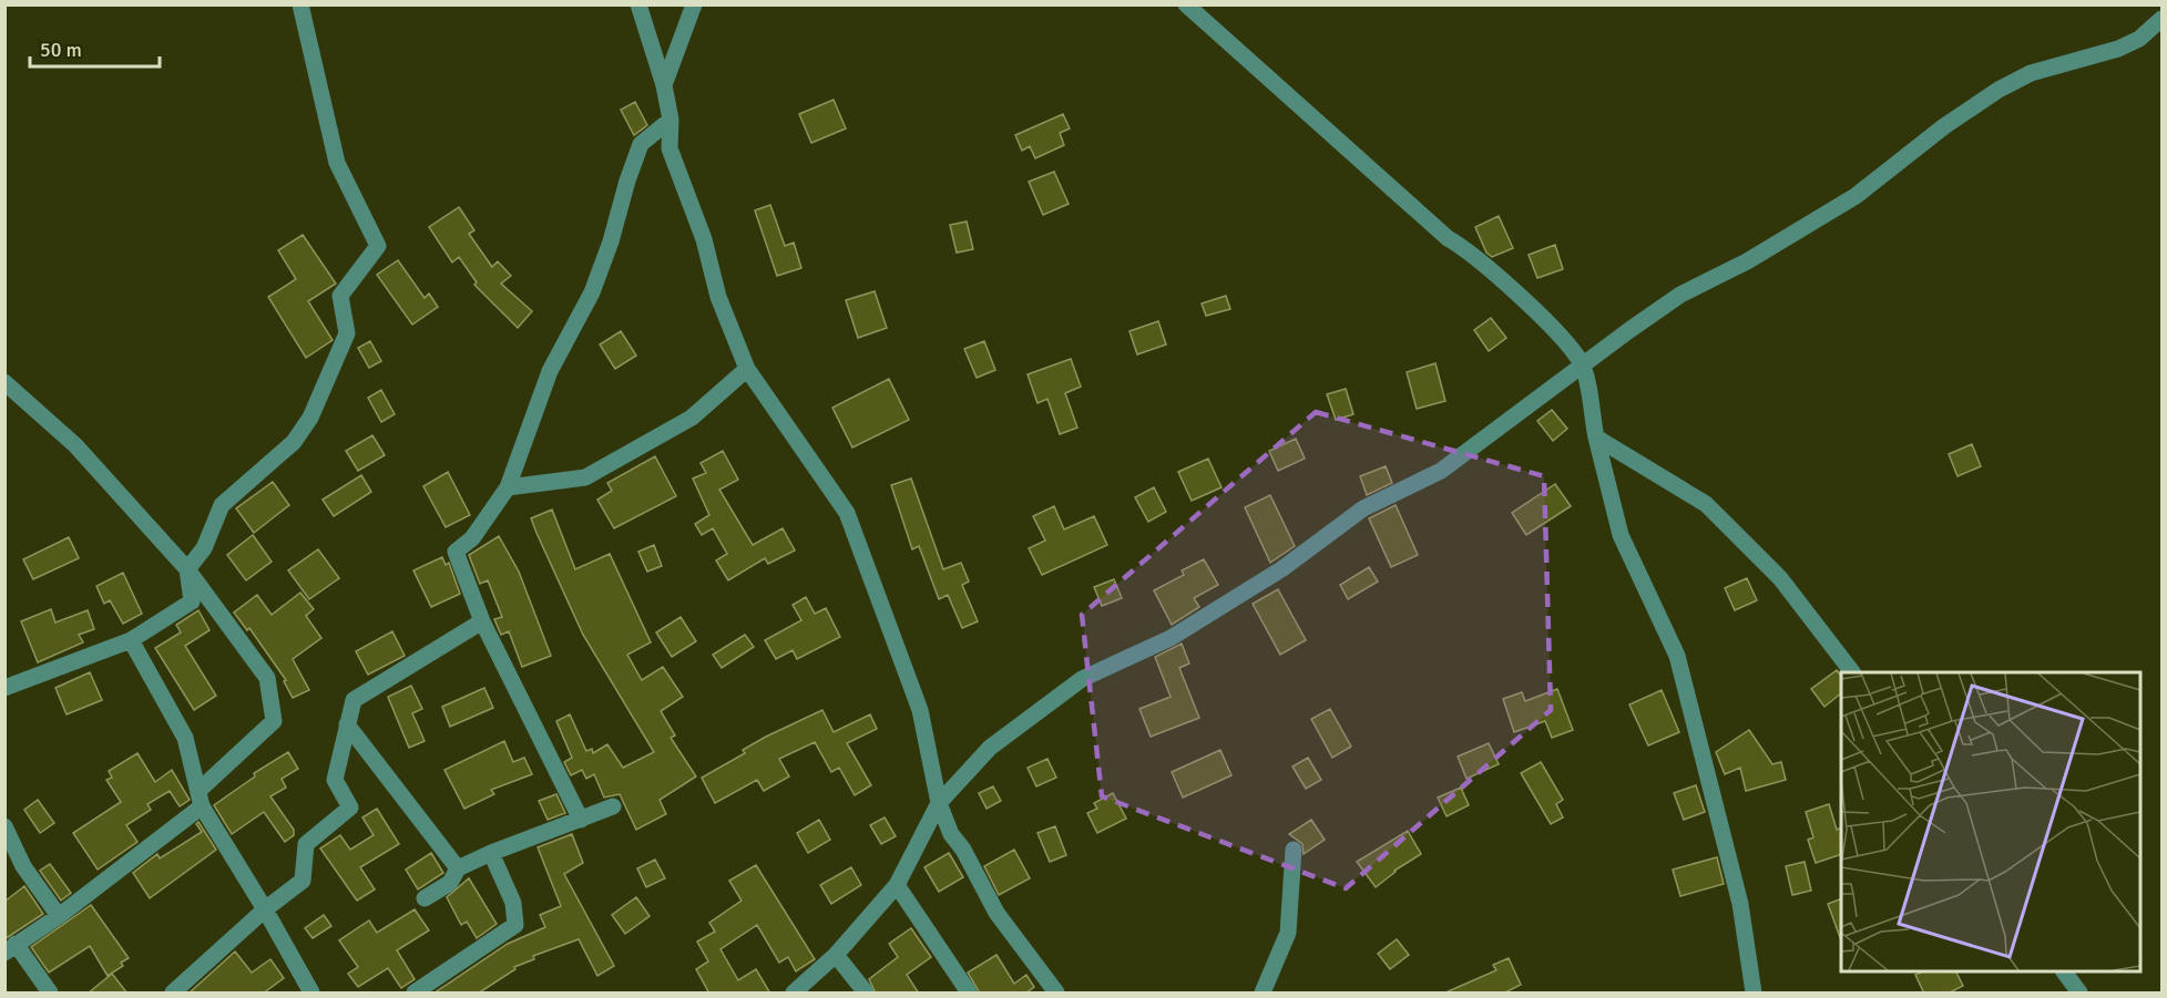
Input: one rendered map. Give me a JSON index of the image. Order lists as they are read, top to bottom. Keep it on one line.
{"scale_bar":"50 m"}
